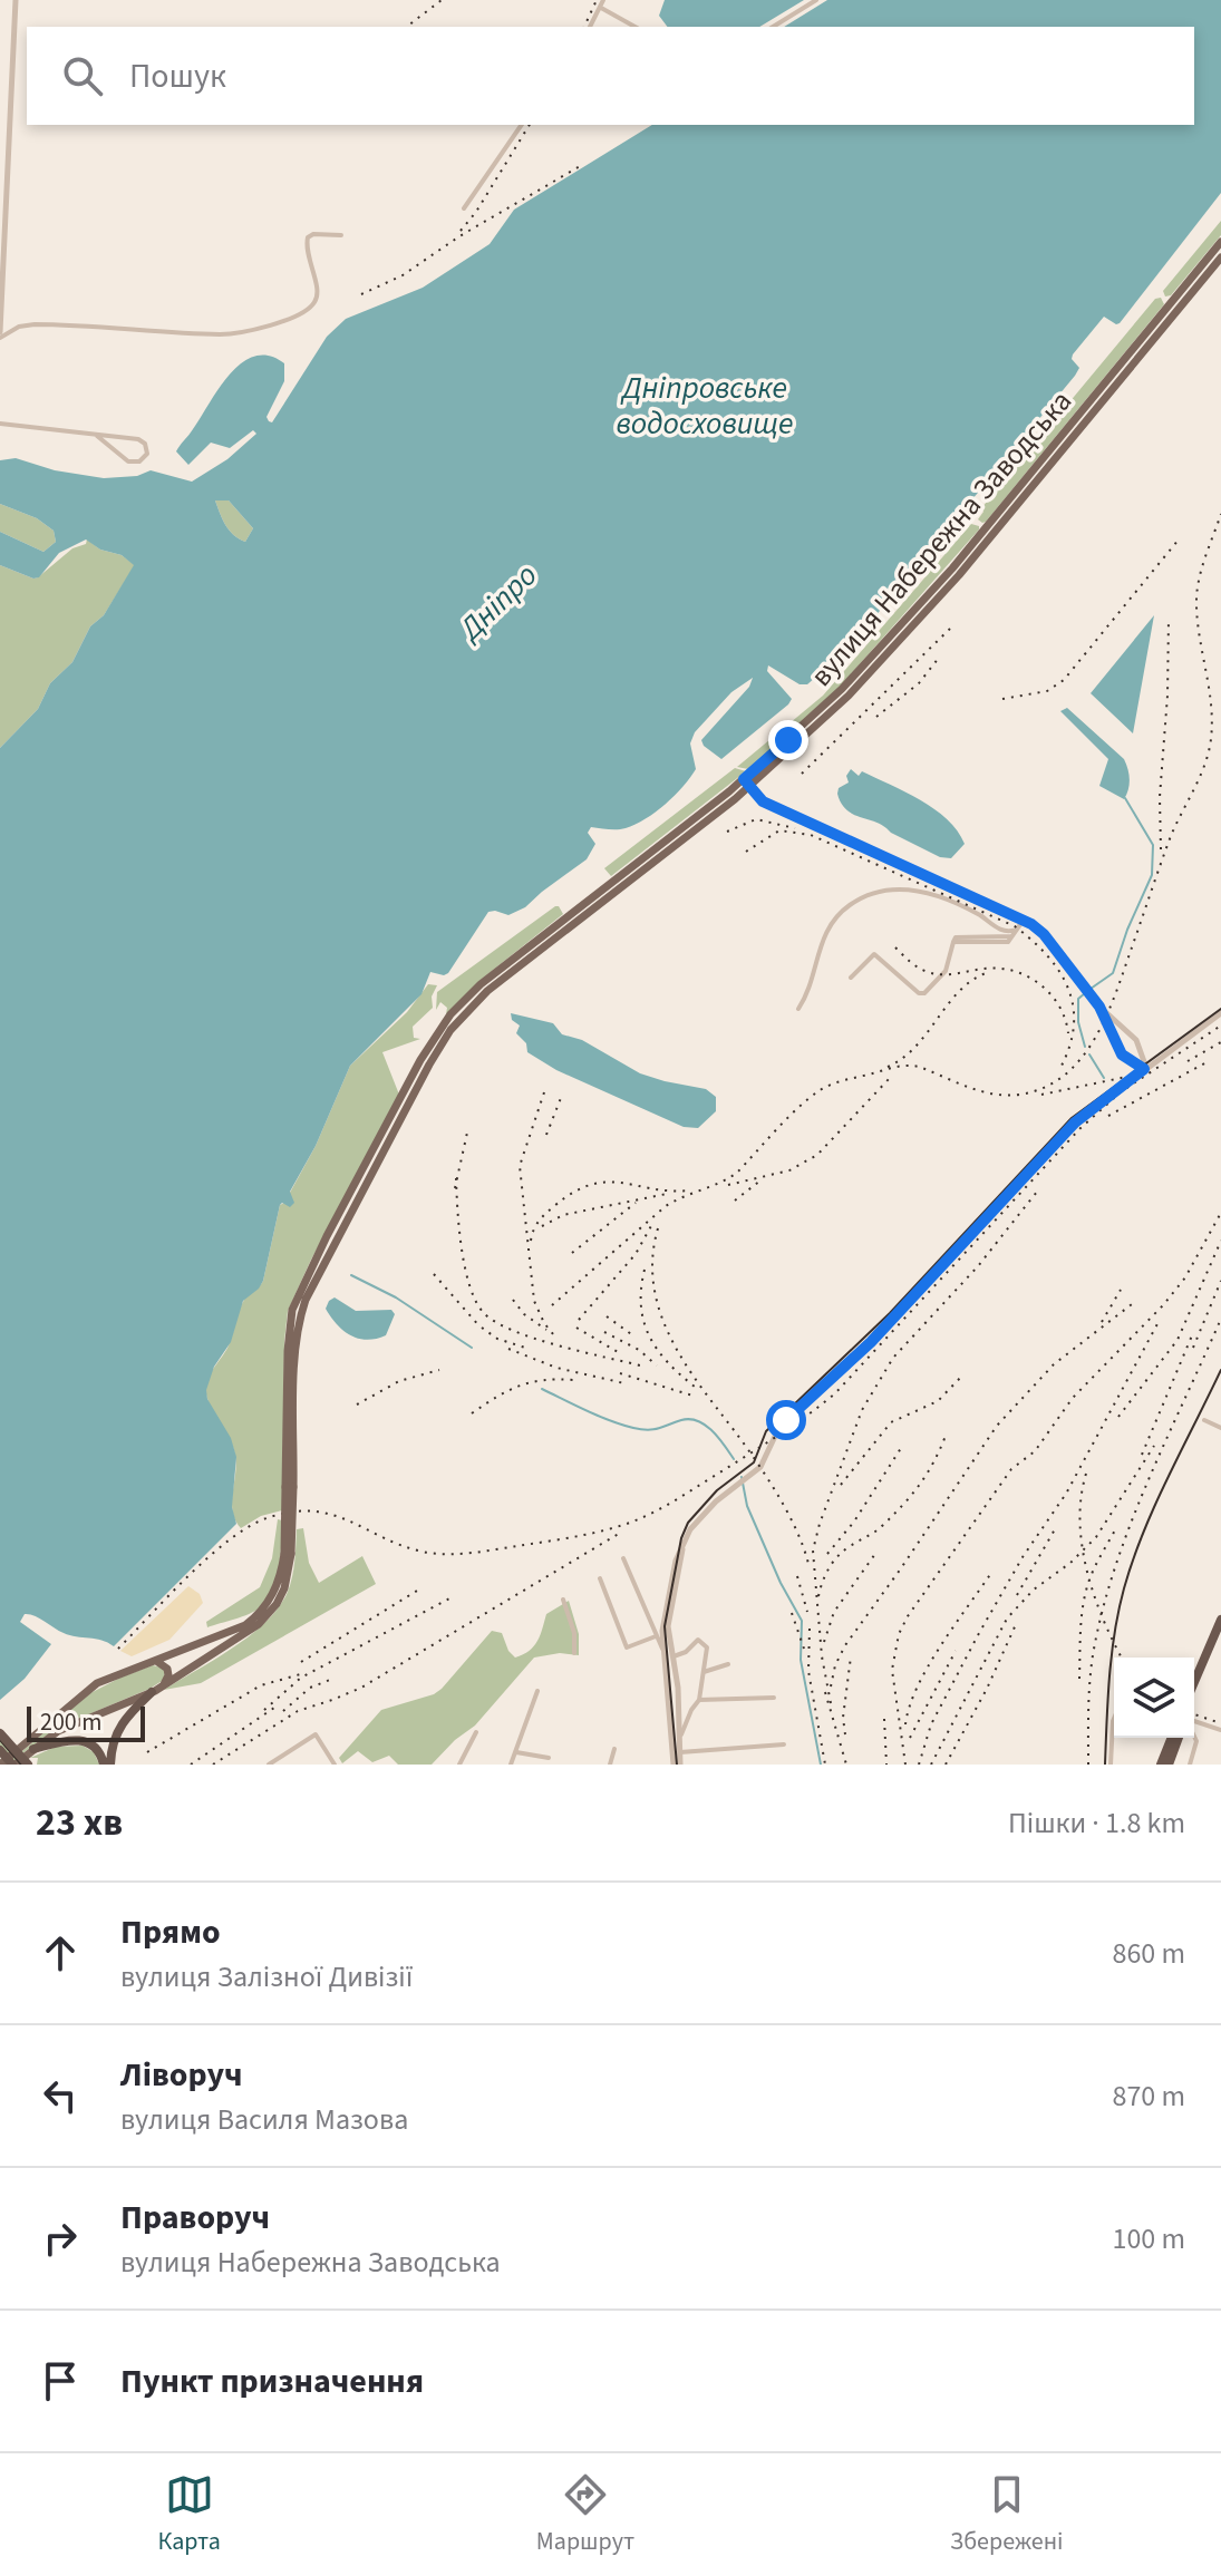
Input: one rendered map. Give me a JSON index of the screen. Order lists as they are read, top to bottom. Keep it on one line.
{"streets":{"main road":["вулиця Набережна Заводська"]},"water":["Дніпровське водосховище","Дніпро"],"scale_bar":"200 m","page":{"search":"Пошук","scale":"200 m","heading":["23 хв","Пішки · 1.8 km"],"list":[["Прямо","вулиця Залізної Дивізії","860 m"],["Ліворуч","вулиця Василя Мазова","870 m"],["Праворуч","вулиця Набережна Заводська","100 m"],"Пункт призначення"],"nav":["Карта","Маршрут","Збережені"]}}
